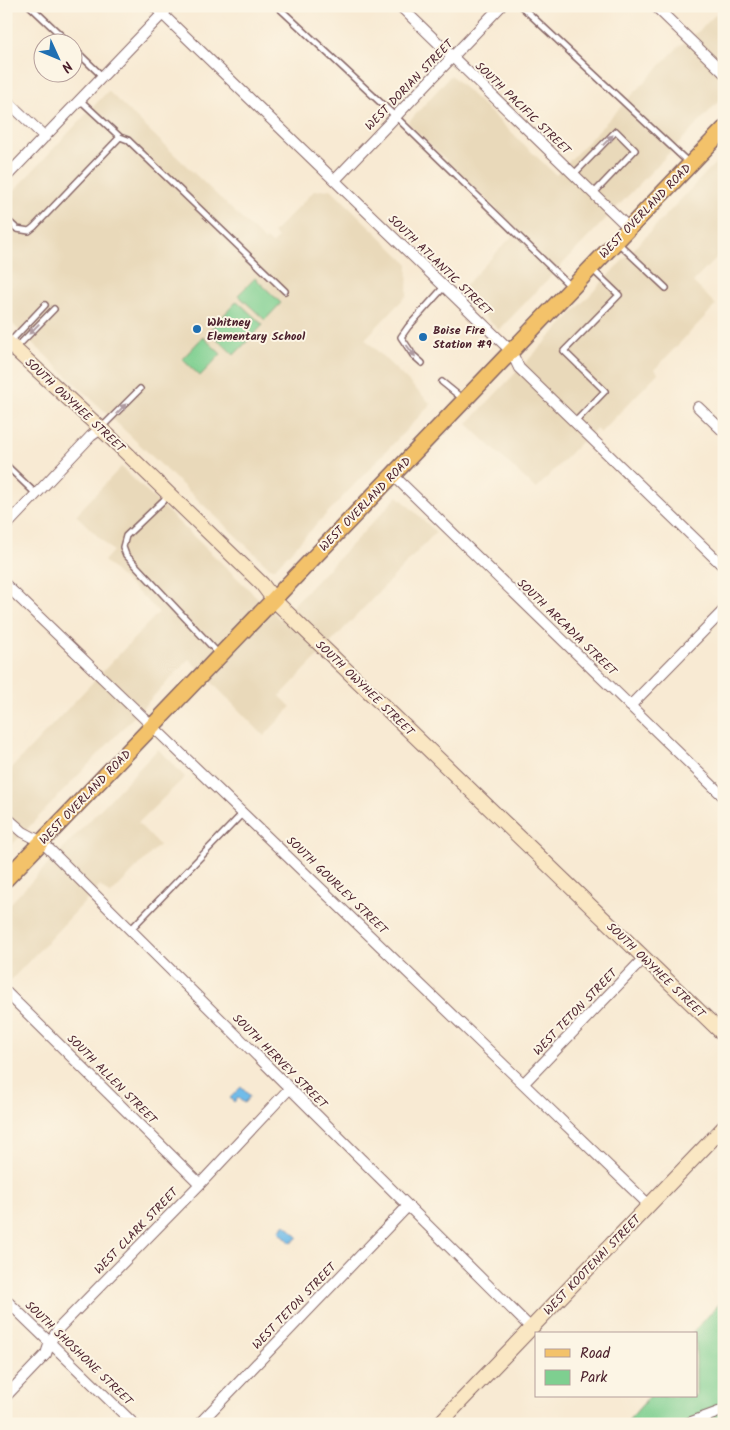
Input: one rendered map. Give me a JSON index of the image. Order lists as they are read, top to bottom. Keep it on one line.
{"streets":{"main road":["WEST OVERLAND ROAD"],"street":["WEST DORIAN STREET","SOUTH PACIFIC STREET","SOUTH ATLANTIC STREET","SOUTH OWYHEE STREET","SOUTH ARCADIA STREET","SOUTH GOURLEY STREET","WEST TETON STREET","SOUTH HERVEY STREET","SOUTH ALLEN STREET","WEST CLARK STREET","WEST KOOTENAI STREET","SOUTH SHOSHONE STREET"]},"crossings":[["WEST DORIAN STREET","SOUTH PACIFIC STREET"],["WEST DORIAN STREET","SOUTH ATLANTIC STREET"],["SOUTH PACIFIC STREET","WEST OVERLAND ROAD"],["WEST OVERLAND ROAD","SOUTH ATLANTIC STREET"],["WEST OVERLAND ROAD","SOUTH OWYHEE STREET"],["WEST OVERLAND ROAD","SOUTH ARCADIA STREET"],["WEST OVERLAND ROAD","SOUTH GOURLEY STREET"],["WEST OVERLAND ROAD","SOUTH HERVEY STREET"],["SOUTH OWYHEE STREET","WEST TETON STREET"],["SOUTH GOURLEY STREET","WEST TETON STREET"],["SOUTH GOURLEY STREET","WEST KOOTENAI STREET"],["WEST TETON STREET","SOUTH HERVEY STREET"],["SOUTH HERVEY STREET","WEST CLARK STREET"],["SOUTH HERVEY STREET","WEST KOOTENAI STREET"],["SOUTH ALLEN STREET","WEST CLARK STREET"],["WEST CLARK STREET","SOUTH SHOSHONE STREET"]],"places":["Whitney Elementary School","Boise Fire Station #9"],"legend":["Road","Park"],"north":"bottom right"}
